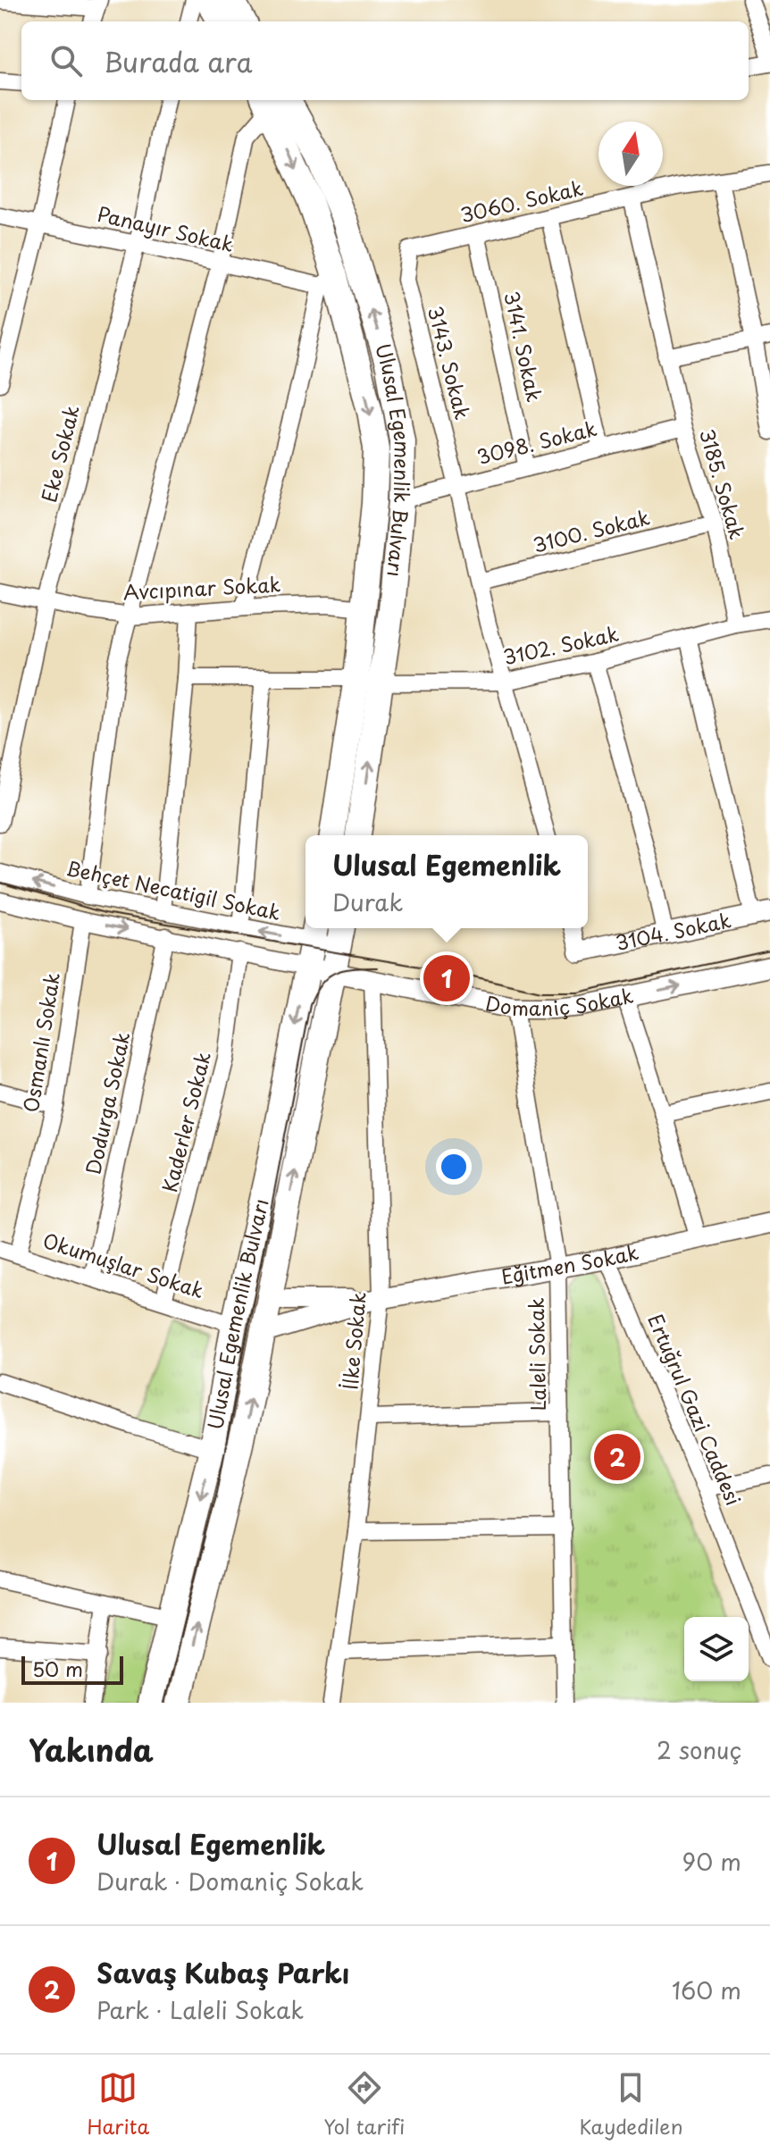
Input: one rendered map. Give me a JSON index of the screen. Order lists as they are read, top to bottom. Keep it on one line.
{"streets":{"main road":["Ulusal Egemenlik Bulvarı"],"street":["3060. Sokak","Panayır Sokak","3141. Sokak","3143. Sokak","3098. Sokak","Eke Sokak","3185. Sokak","3100. Sokak","Avcıpınar Sokak","3102. Sokak","Behçet Necatigil Sokak","3104. Sokak","Domaniç Sokak","Osmanlı Sokak","Dodurga Sokak","Kaderler Sokak","Eğitmen Sokak","Okumuşlar Sokak","İlke Sokak","Laleli Sokak","Ertuğrul Gazi Caddesi"]},"crossings":[["3060. Sokak","3141. Sokak"],["3060. Sokak","3143. Sokak"],["3060. Sokak","3185. Sokak"],["Panayır Sokak","Eke Sokak"],["Panayır Sokak","Ulusal Egemenlik Bulvarı"],["3141. Sokak","3098. Sokak"],["3143. Sokak","3098. Sokak"],["3143. Sokak","3100. Sokak"],["3143. Sokak","3102. Sokak"],["3098. Sokak","Ulusal Egemenlik Bulvarı"],["3098. Sokak","3185. Sokak"],["Eke Sokak","Avcıpınar Sokak"],["Ulusal Egemenlik Bulvarı","Avcıpınar Sokak"],["Ulusal Egemenlik Bulvarı","3102. Sokak"],["Ulusal Egemenlik Bulvarı","Behçet Necatigil Sokak"],["Ulusal Egemenlik Bulvarı","Domaniç Sokak"],["Ulusal Egemenlik Bulvarı","Eğitmen Sokak"],["Ulusal Egemenlik Bulvarı","Okumuşlar Sokak"],["3185. Sokak","3100. Sokak"],["3185. Sokak","3102. Sokak"],["Domaniç Sokak","İlke Sokak"],["Domaniç Sokak","Laleli Sokak"],["Osmanlı Sokak","Okumuşlar Sokak"],["Dodurga Sokak","Okumuşlar Sokak"],["Kaderler Sokak","Okumuşlar Sokak"],["Eğitmen Sokak","İlke Sokak"],["Eğitmen Sokak","Laleli Sokak"],["Eğitmen Sokak","Ertuğrul Gazi Caddesi"]],"scale_bar":"50 m","north":"top","page":{"search":"Burada ara","popup":["Ulusal Egemenlik","Durak"],"pins":["1","2"],"scale":"50 m","heading":["Yakında","2 sonuç"],"list":[{"mark":"1","name":"Ulusal Egemenlik","note":"Durak · Domaniç Sokak","value":"90 m"},{"mark":"2","name":"Savaş Kubaş Parkı","note":"Park · Laleli Sokak","value":"160 m"}],"nav":["Harita","Yol tarifi","Kaydedilen"]}}
